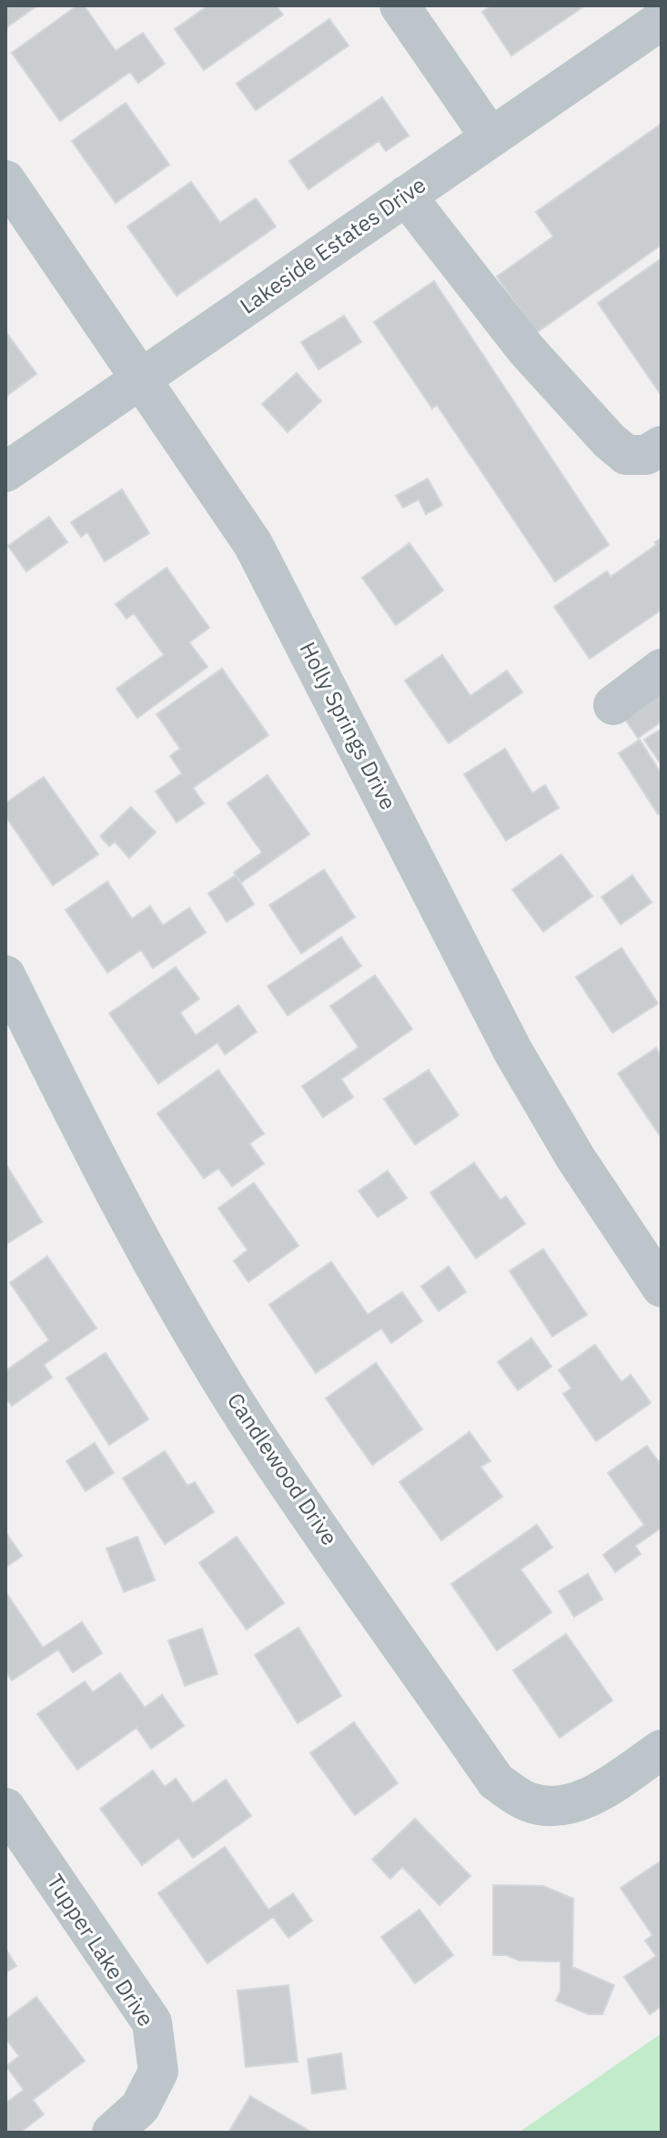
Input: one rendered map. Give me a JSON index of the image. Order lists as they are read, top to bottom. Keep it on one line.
{"streets":{"street":["Lakeside Estates Drive","Holly Springs Drive","Candlewood Drive","Tupper Lake Drive"]},"crossings":[["Lakeside Estates Drive","Holly Springs Drive"]]}
